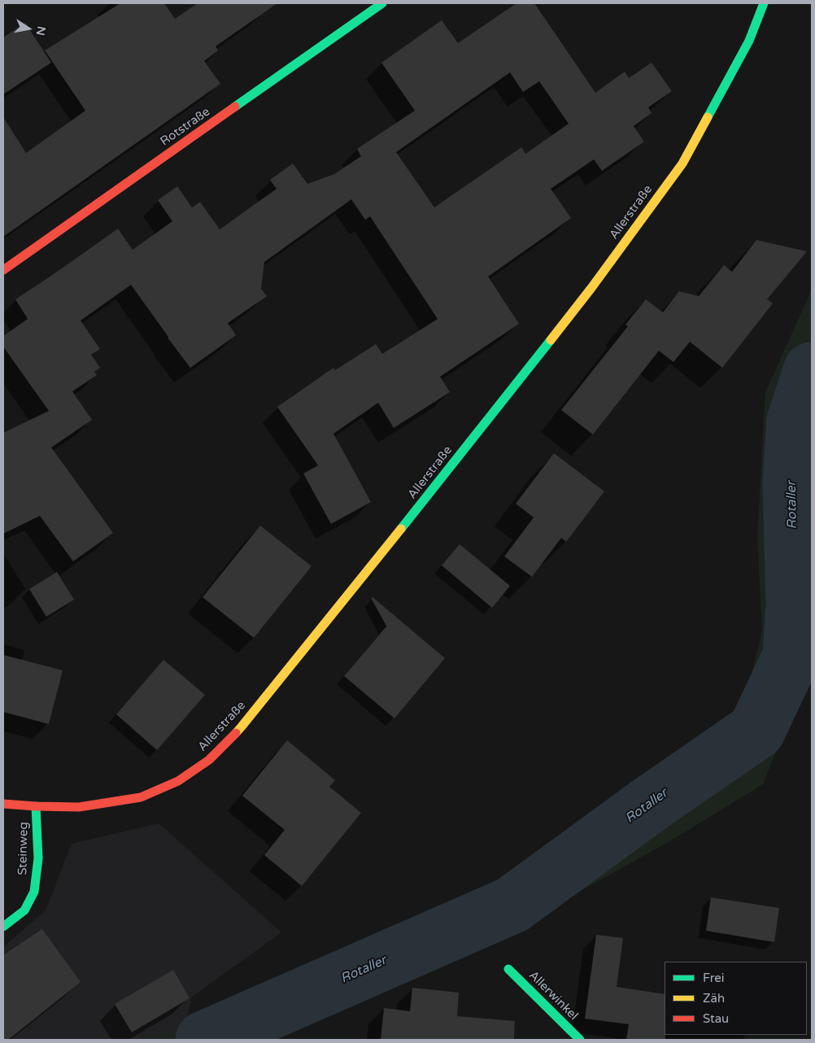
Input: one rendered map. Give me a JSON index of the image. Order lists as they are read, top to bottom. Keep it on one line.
{"streets":{"street":["Rotstraße","Allerstraße","Steinweg","Allerwinkel"]},"crossings":[["Allerstraße","Steinweg"]],"water":["Rotaller"],"legend":["Frei","Zäh","Stau"],"north":"right"}
